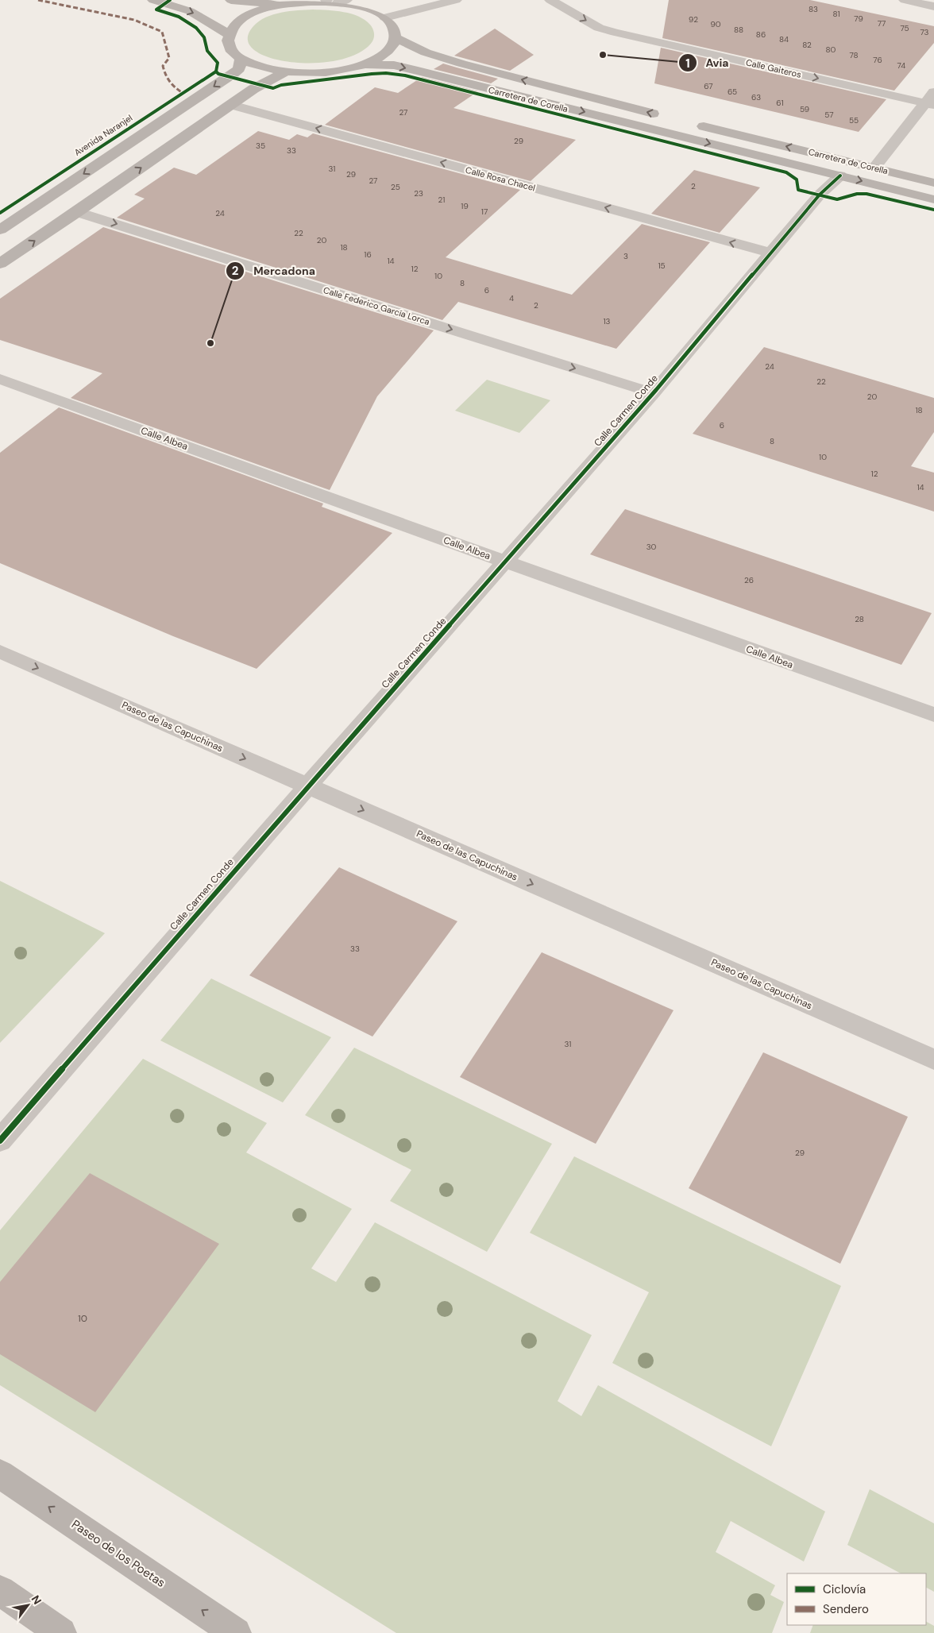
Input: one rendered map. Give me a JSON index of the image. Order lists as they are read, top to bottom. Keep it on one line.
{"streets":{"main road":["Carretera de Corella","Paseo de los Poetas"],"street":["Calle Gaiteros","Calle Rosa Chacel","Calle Federico García Lorca","Calle Carmen Conde","Calle Albea","Paseo de las Capuchinas"],"cycle path":["Avenida Naranjel"]},"crossings":[["Carretera de Corella","Calle Carmen Conde"],["Calle Rosa Chacel","Calle Carmen Conde"],["Calle Federico García Lorca","Calle Carmen Conde"],["Calle Carmen Conde","Calle Albea"],["Calle Carmen Conde","Paseo de las Capuchinas"]],"one_way":["Calle Gaiteros","Calle Rosa Chacel","Calle Federico García Lorca","Paseo de las Capuchinas","Paseo de los Poetas"],"places":["Avia","Mercadona"],"house_numbers":["83","81","79","92","77","90","75","88","73","86","84","82","80","78","76","74","67","65","63","61","59","27","57","55","29","35","33","31","29","27","2","25","23","21","19","17","24","22","20","18","16","3","14","15","12","10","8","6","4","2","13","24","22","20","18","6","8","10","12","14","30","26","28","33","31","29","10"],"legend":["Ciclovía","Sendero"],"north":"top right"}
